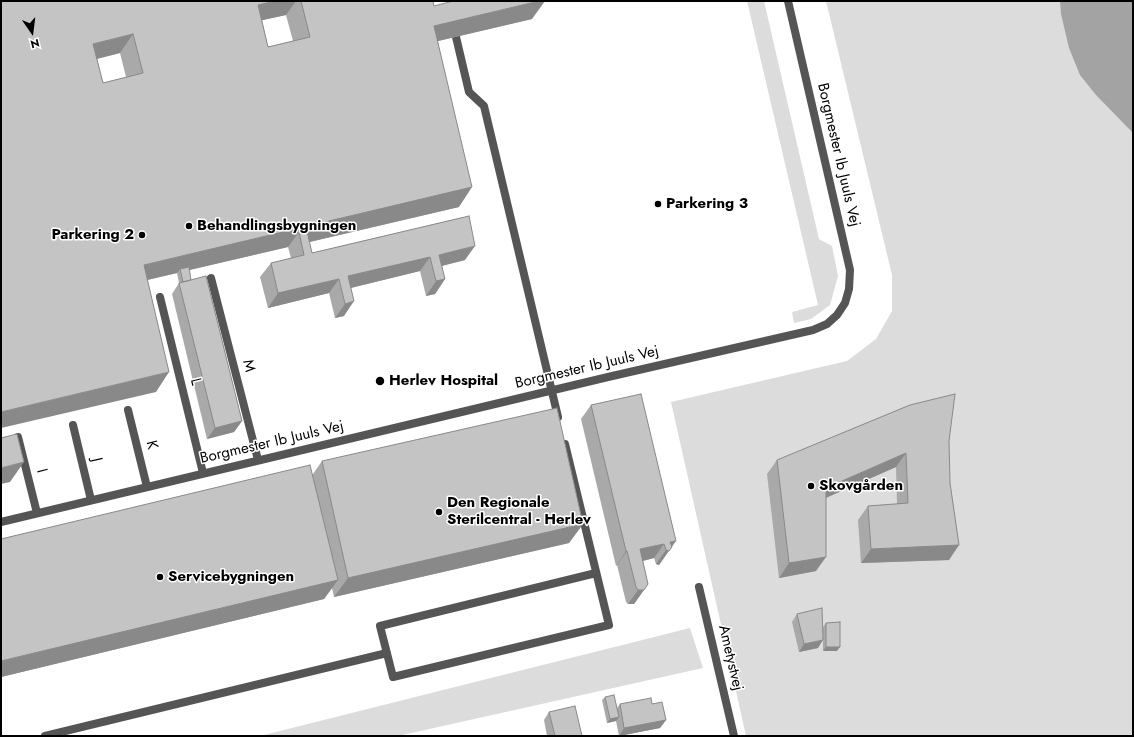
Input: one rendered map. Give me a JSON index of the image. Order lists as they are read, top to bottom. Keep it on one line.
{"streets":{"street":["Borgmester Ib Juuls Vej","M","L","K","J","I","Ametystvej"]},"crossings":[["Borgmester Ib Juuls Vej","M"],["Borgmester Ib Juuls Vej","L"],["Borgmester Ib Juuls Vej","K"],["Borgmester Ib Juuls Vej","J"],["Borgmester Ib Juuls Vej","I"]],"places":["Parkering 3","Behandlingsbygningen","Parkering 2","Herlev Hospital","Skovgården","Den Regionale Sterilcentral - Herlev","Servicebygningen"],"north":"bottom"}
